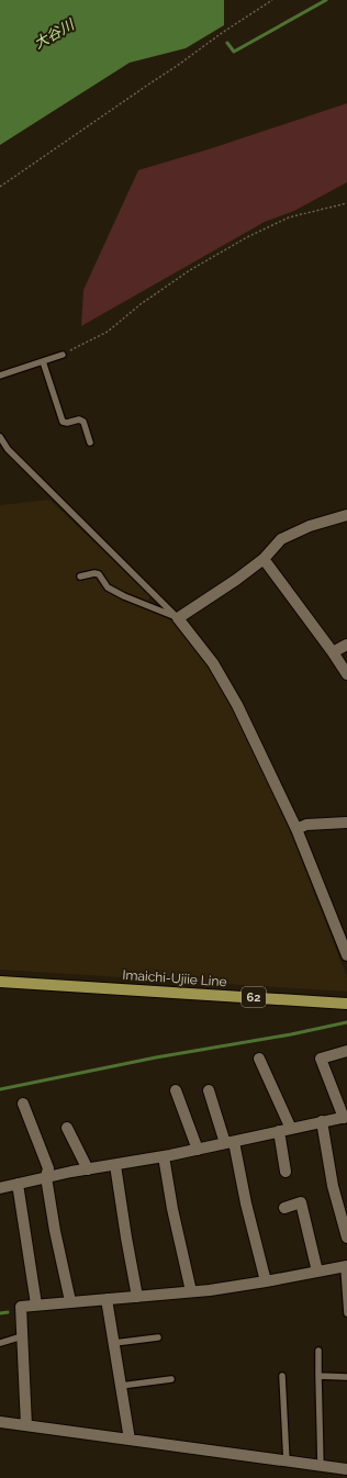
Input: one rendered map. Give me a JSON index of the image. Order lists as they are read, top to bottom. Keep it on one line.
{"streets":{"main road":["Imaichi-Ujiie Line","62"]},"water":["大谷川"]}
